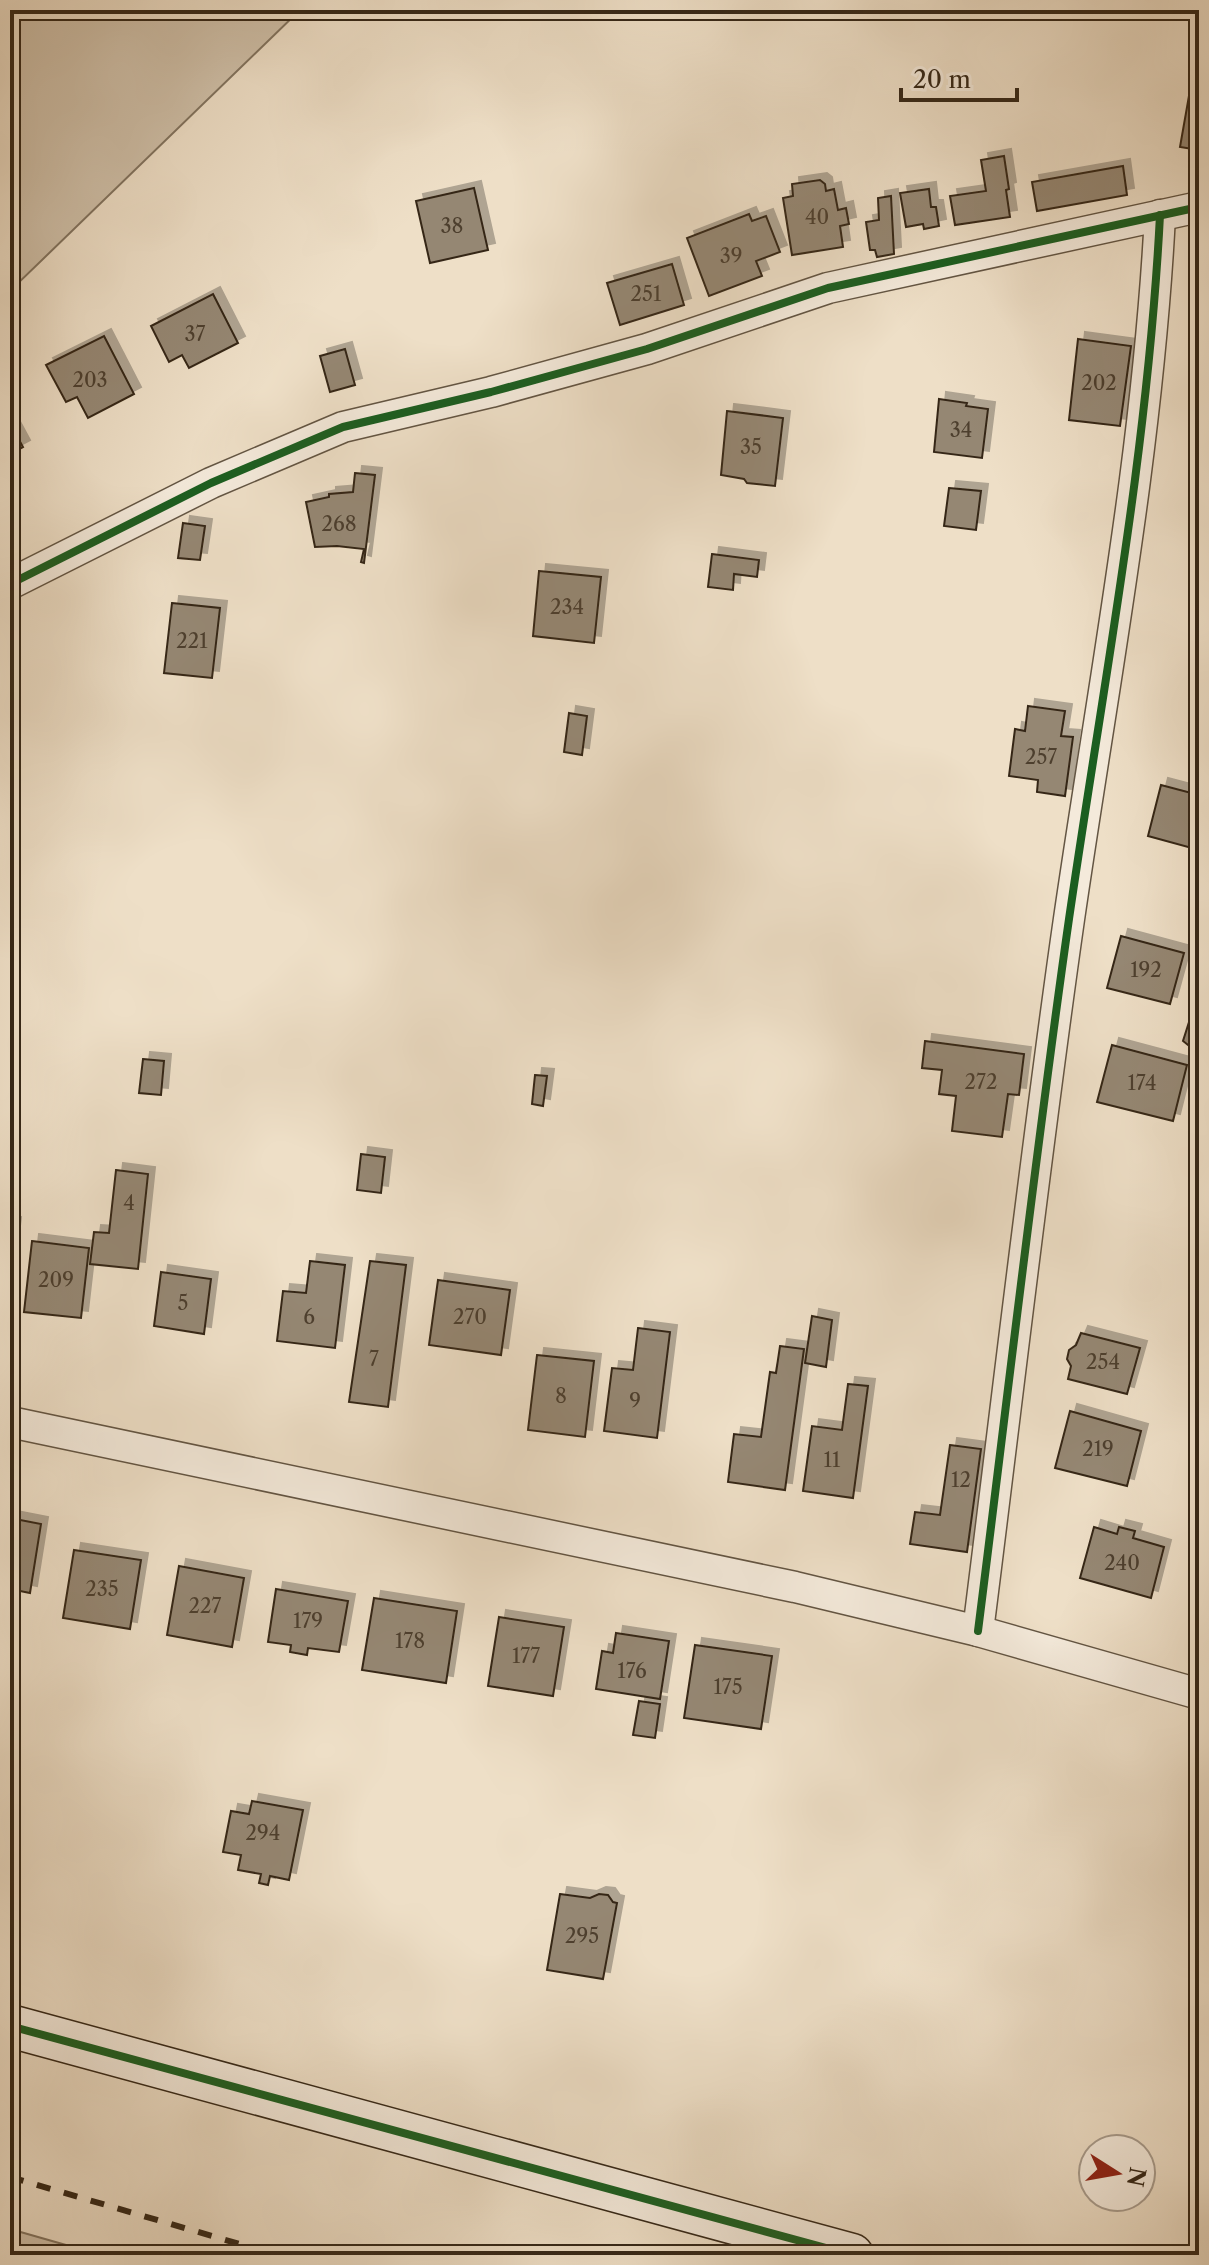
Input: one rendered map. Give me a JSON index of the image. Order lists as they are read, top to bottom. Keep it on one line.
{"house_numbers":["40","38","39","251","37","203","202","34","35","268","234","221","257","192","272","174","4","209","5","6","270","7","254","8","9","219","11","12","240","235","227","179","178","177","176","175","294","295"],"scale_bar":"20 m","north":"right"}
